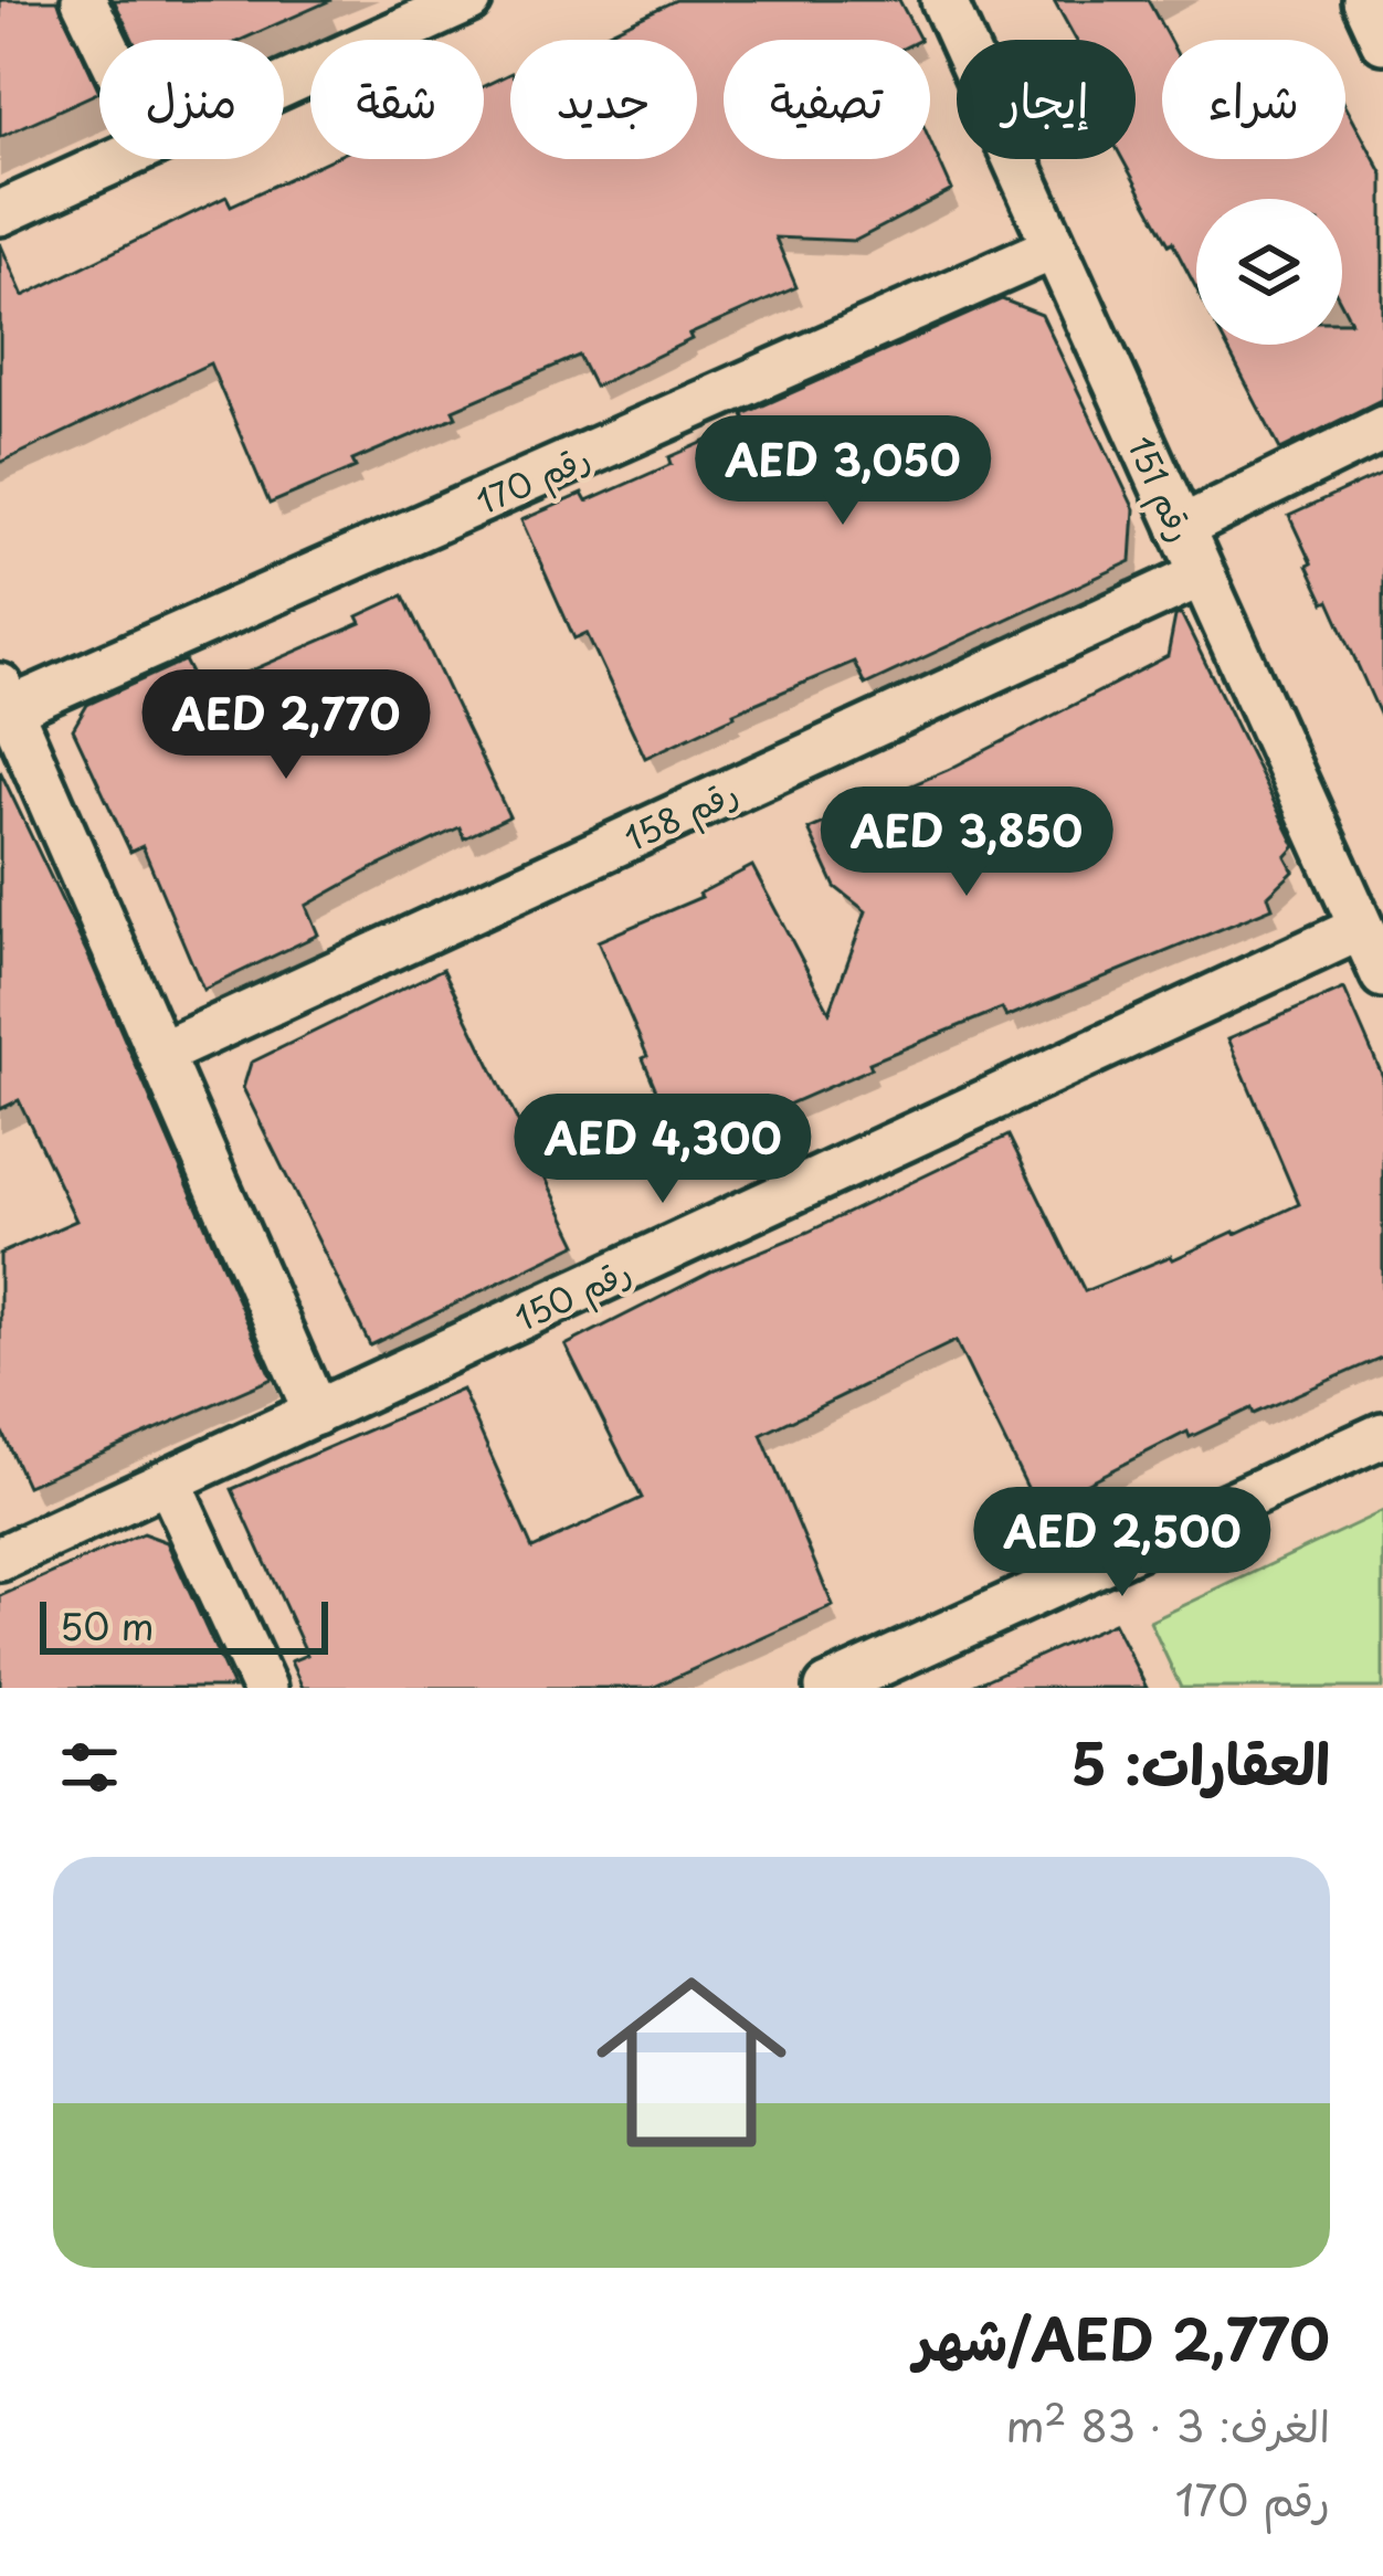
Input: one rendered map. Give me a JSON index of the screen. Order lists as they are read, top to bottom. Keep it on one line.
{"streets":{"street":["رقم 170","رقم 151","رقم 158","رقم 150"]},"crossings":[["رقم 170","رقم 151"],["رقم 151","رقم 158"],["رقم 151","رقم 150"]],"scale_bar":"50 m","page":{"chip":["شراء","إيجار","تصفية","جديد","شقة","منزل"],"price":["AED 3,050","AED 2,770","AED 3,850","AED 4,300","AED 2,500"],"scale":"50 m","heading":"العقارات: 5","list":[{"name":"AED 2,770/شهر","note":"الغرف: 3 · 83 m² · رقم 170"}]}}
